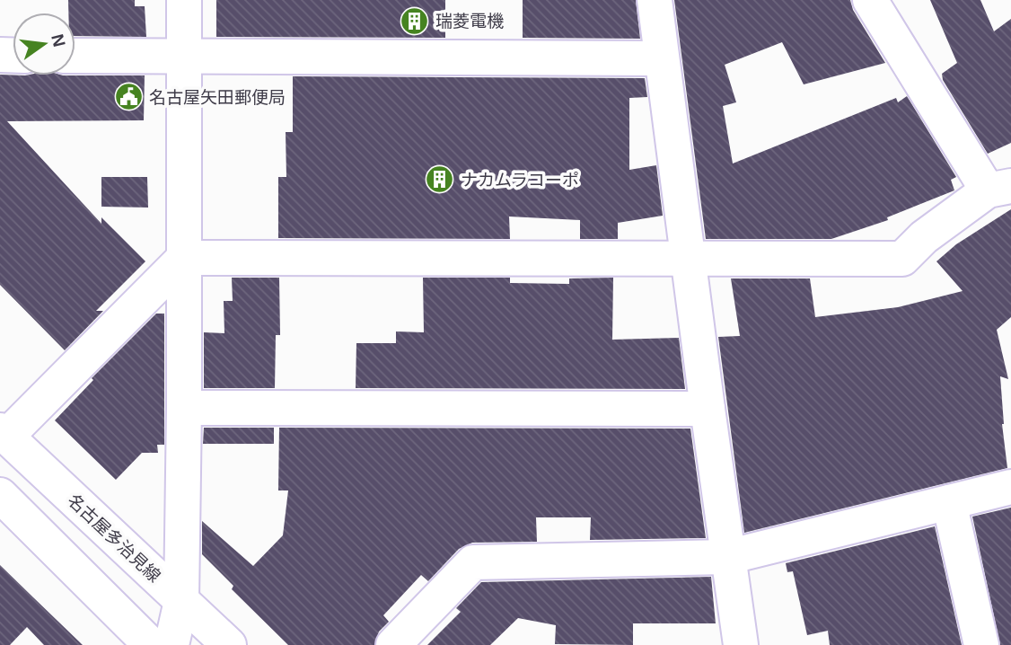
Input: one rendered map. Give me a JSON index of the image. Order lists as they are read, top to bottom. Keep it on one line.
{"streets":{"street":["名古屋多治見線"]},"places":{"building":["瑞菱電機","ナカムラコーポ"],"public building":["名古屋矢田郵便局"]},"north":"right"}
